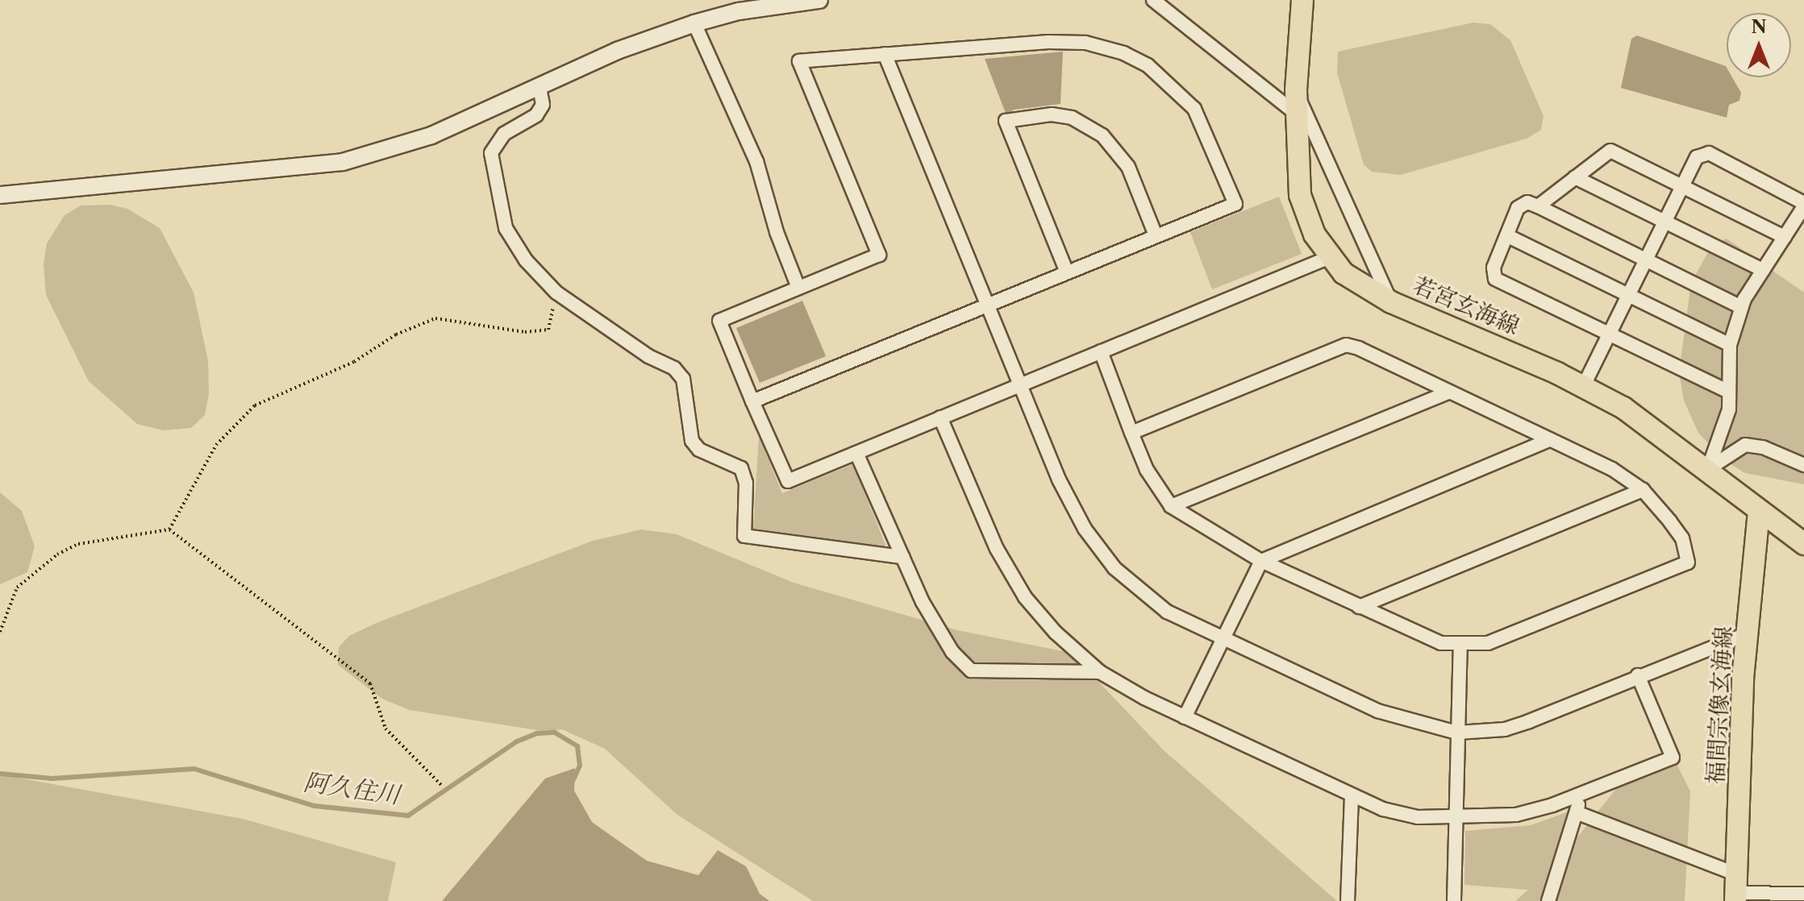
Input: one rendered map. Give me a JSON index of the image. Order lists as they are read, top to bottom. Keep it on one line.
{"streets":{"main road":["若宮玄海線","福間宗像玄海線"]},"crossings":[["若宮玄海線","福間宗像玄海線"]],"water":["阿久住川"],"north":"top"}
